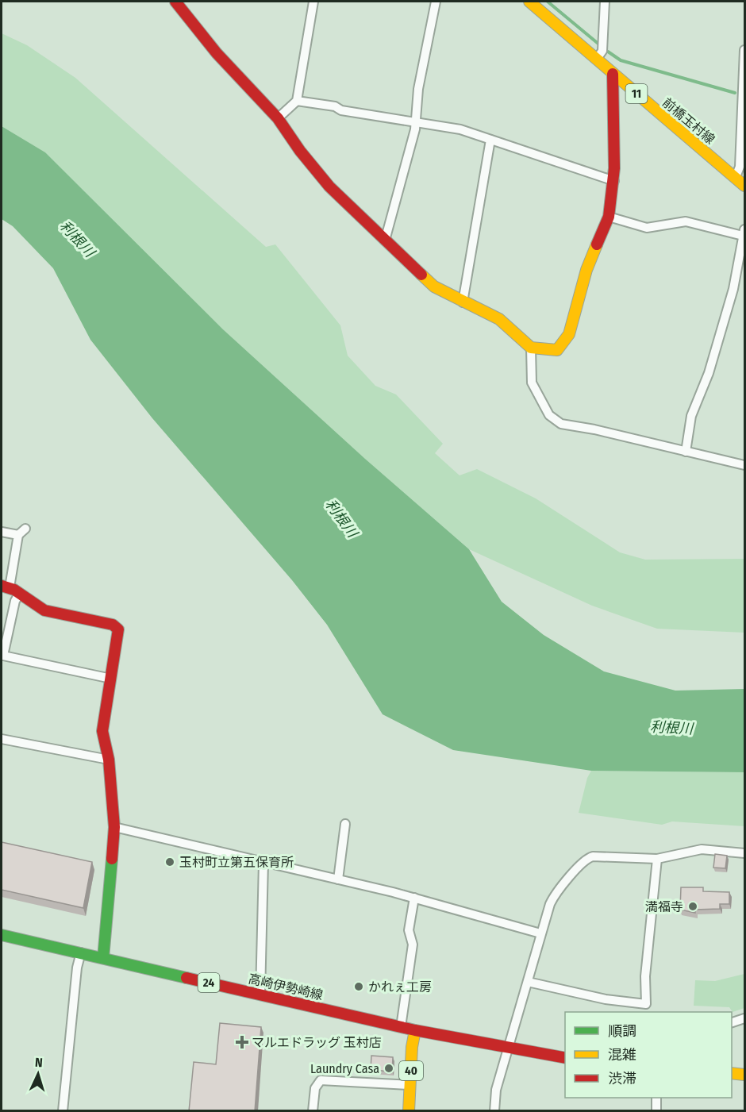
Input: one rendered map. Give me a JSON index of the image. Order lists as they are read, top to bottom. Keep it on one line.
{"streets":{"street":["11","前橋玉村線","24","高崎伊勢崎線","40"]},"crossings":[["高崎伊勢崎線","40"]],"water":["利根川"],"places":{"other":["玉村町立第五保育所","満福寺","かれぇ工房","Laundry Casa"],"health":["マルエドラッグ 玉村店"]},"legend":["順調","混雑","渋滞"],"north":"top"}
